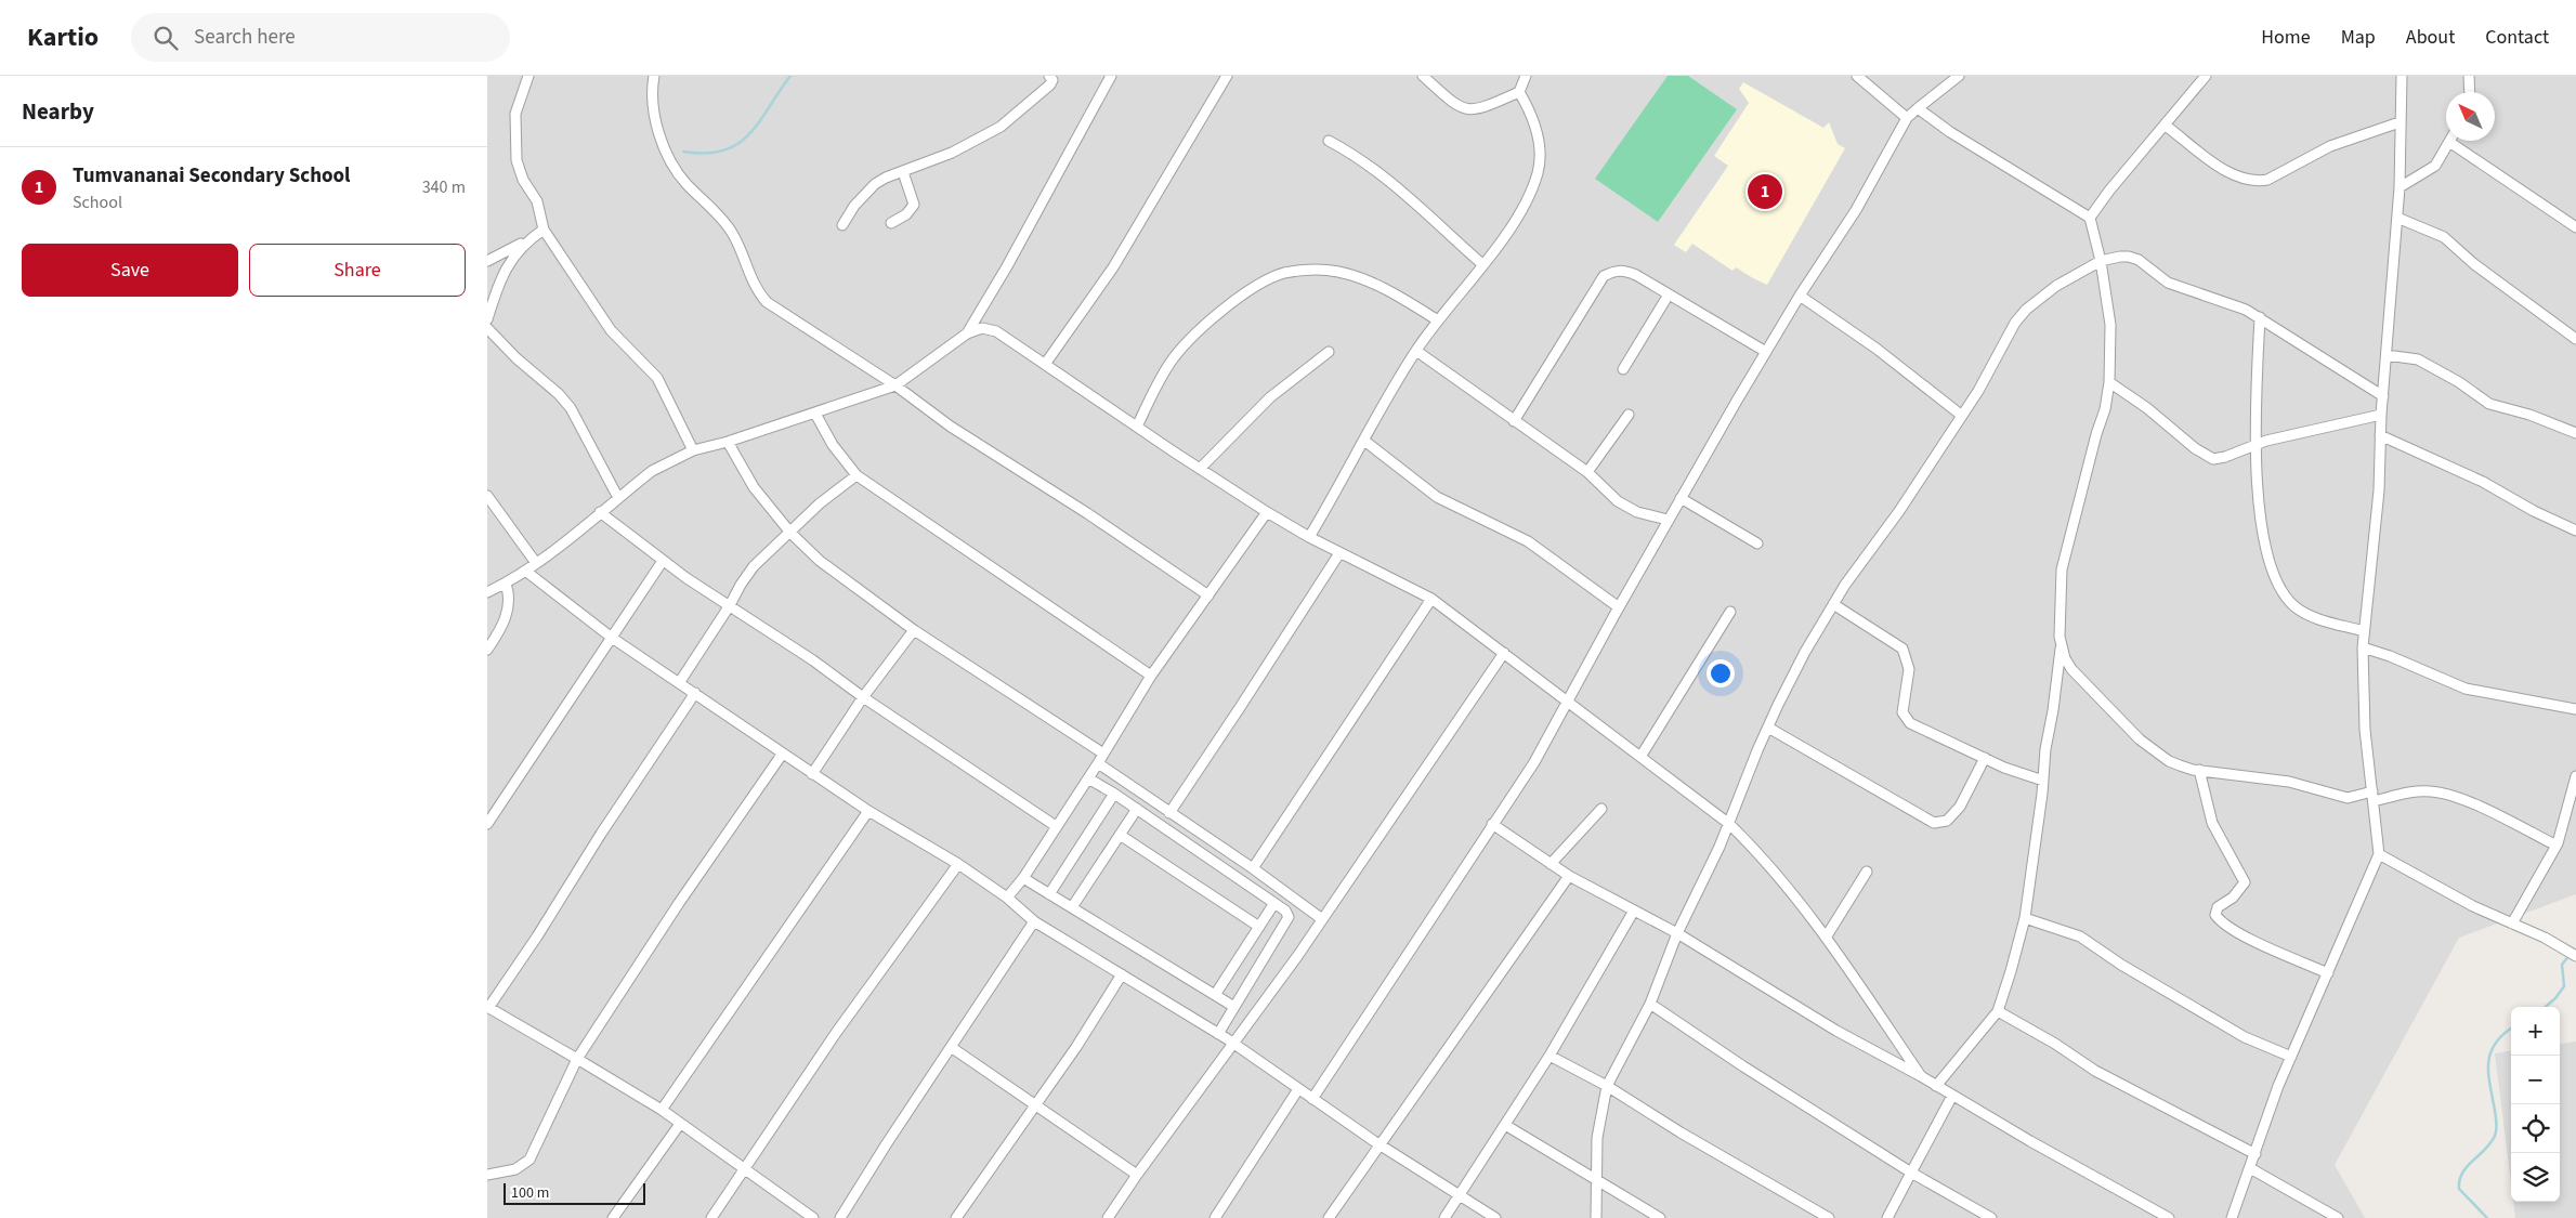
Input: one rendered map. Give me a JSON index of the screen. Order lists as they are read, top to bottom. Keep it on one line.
{"scale_bar":"100 m","north":"top left","page":{"header":"Kartio","search":"Search here","nav":["Home","Map","About","Contact"],"heading":"Nearby","list":[{"mark":"1","name":"Tumvananai Secondary School","note":"School","value":"340 m"}],"pins":"1","buttons":["Save","Share"],"map_buttons":["+","−"],"scale":"100 m"}}
